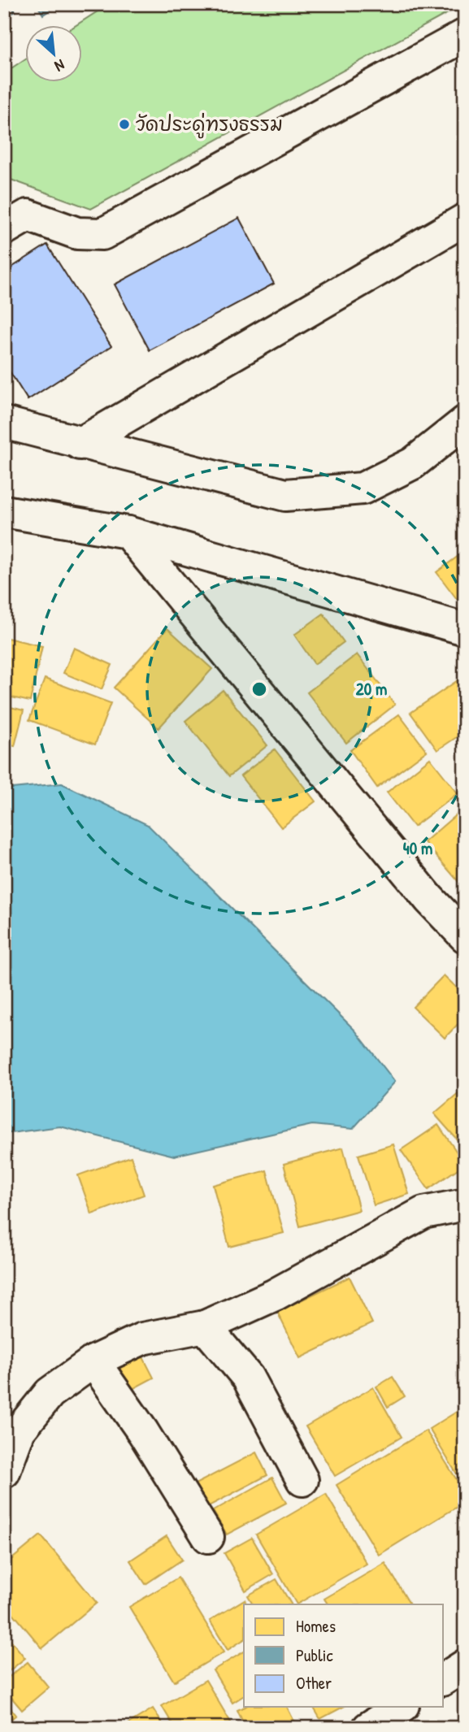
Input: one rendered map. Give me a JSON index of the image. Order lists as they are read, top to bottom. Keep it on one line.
{"places":["วัดประดู่ทรงธรรม"],"legend":["Homes","Public","Other"],"north":"bottom right","rings":["20 m","40 m"]}
